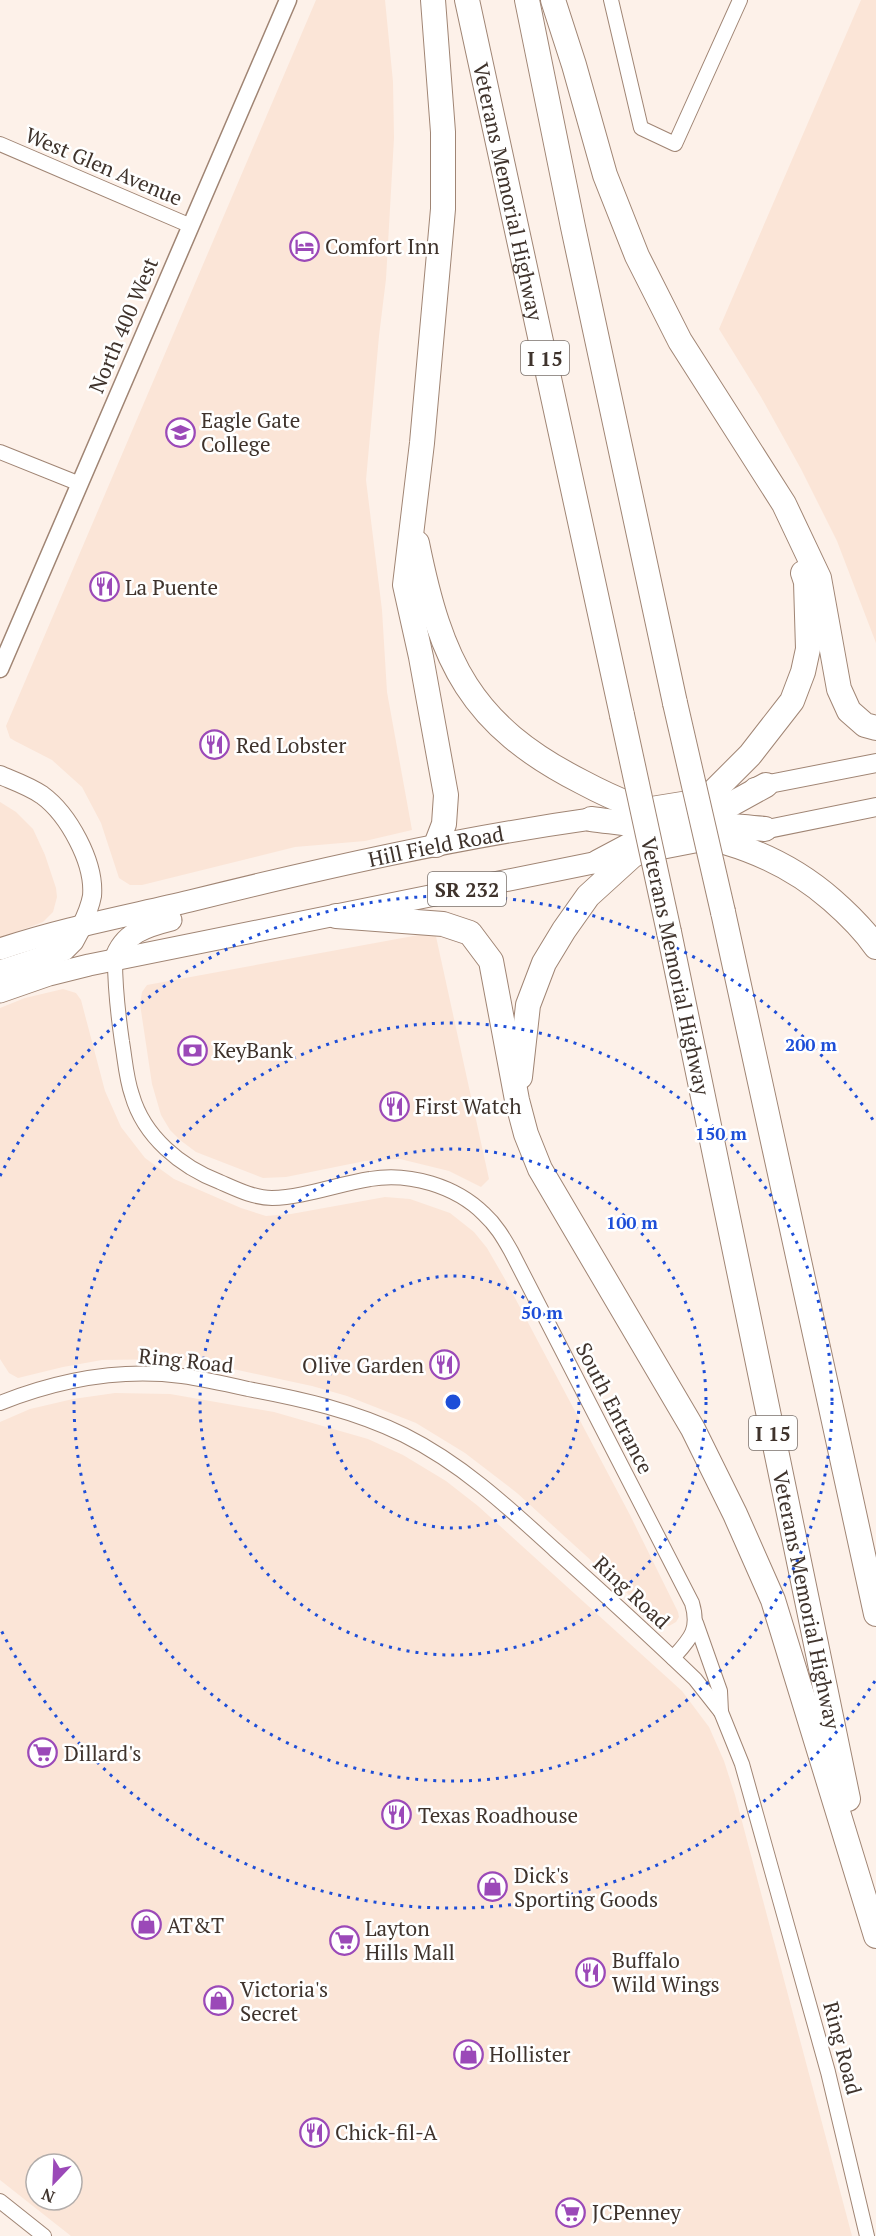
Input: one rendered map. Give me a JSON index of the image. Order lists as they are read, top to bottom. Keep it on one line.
{"streets":{"highway":["Veterans Memorial Highway","I 15"],"main road":["Hill Field Road","SR 232"],"street":["West Glen Avenue","North 400 West","Ring Road","South Entrance"]},"crossings":[["West Glen Avenue","North 400 West"],["SR 232","South Entrance"],["Ring Road","South Entrance"]],"places":{"hotel":["Comfort Inn"],"school or university":["Eagle Gate College"],"restaurant":["La Puente","Red Lobster","First Watch","Olive Garden","Texas Roadhouse","Buffalo Wild Wings","Chick-fil-A"],"bank":["KeyBank"],"supermarket":["Dillard's","Layton Hills Mall","JCPenney"],"shop":["Dick's Sporting Goods","AT&T","Victoria's Secret","Hollister"]},"north":"bottom left","rings":["200 m","150 m","100 m","50 m"]}
